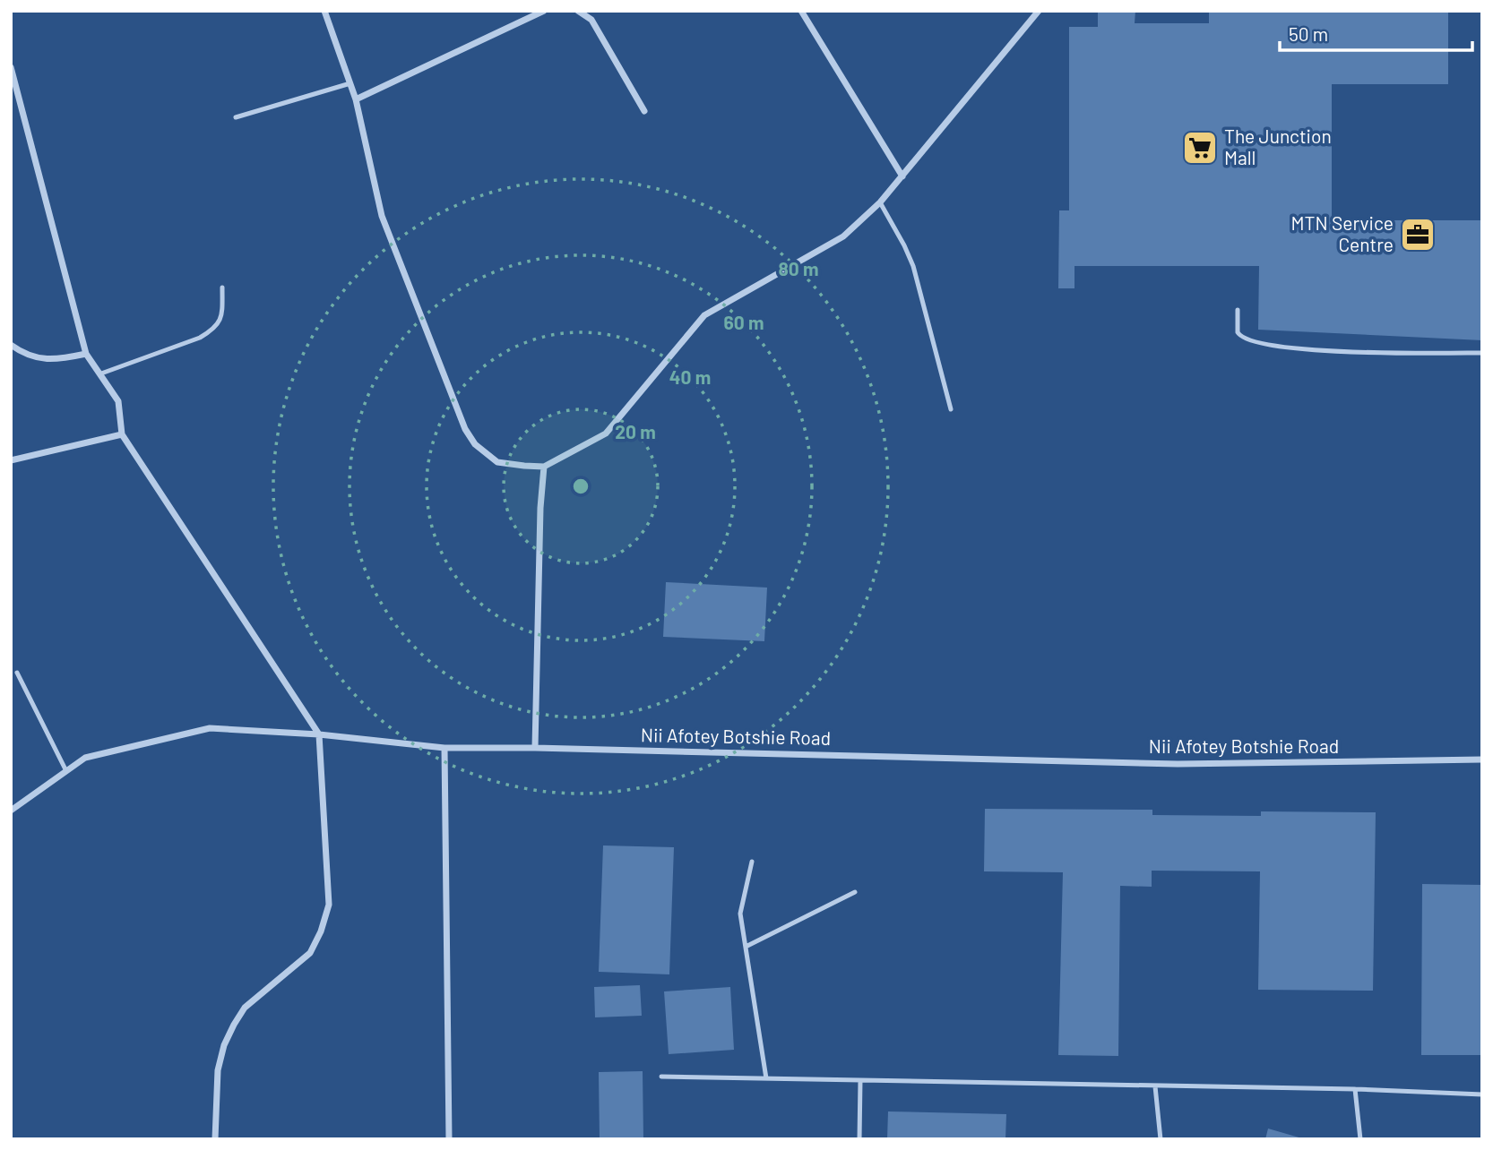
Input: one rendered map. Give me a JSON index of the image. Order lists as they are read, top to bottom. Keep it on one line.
{"streets":{"street":["Nii Afotey Botshie Road"]},"places":{"supermarket":["The Junction Mall"],"office":["MTN Service Centre"]},"scale_bar":"50 m","rings":["80 m","60 m","40 m","20 m"]}
